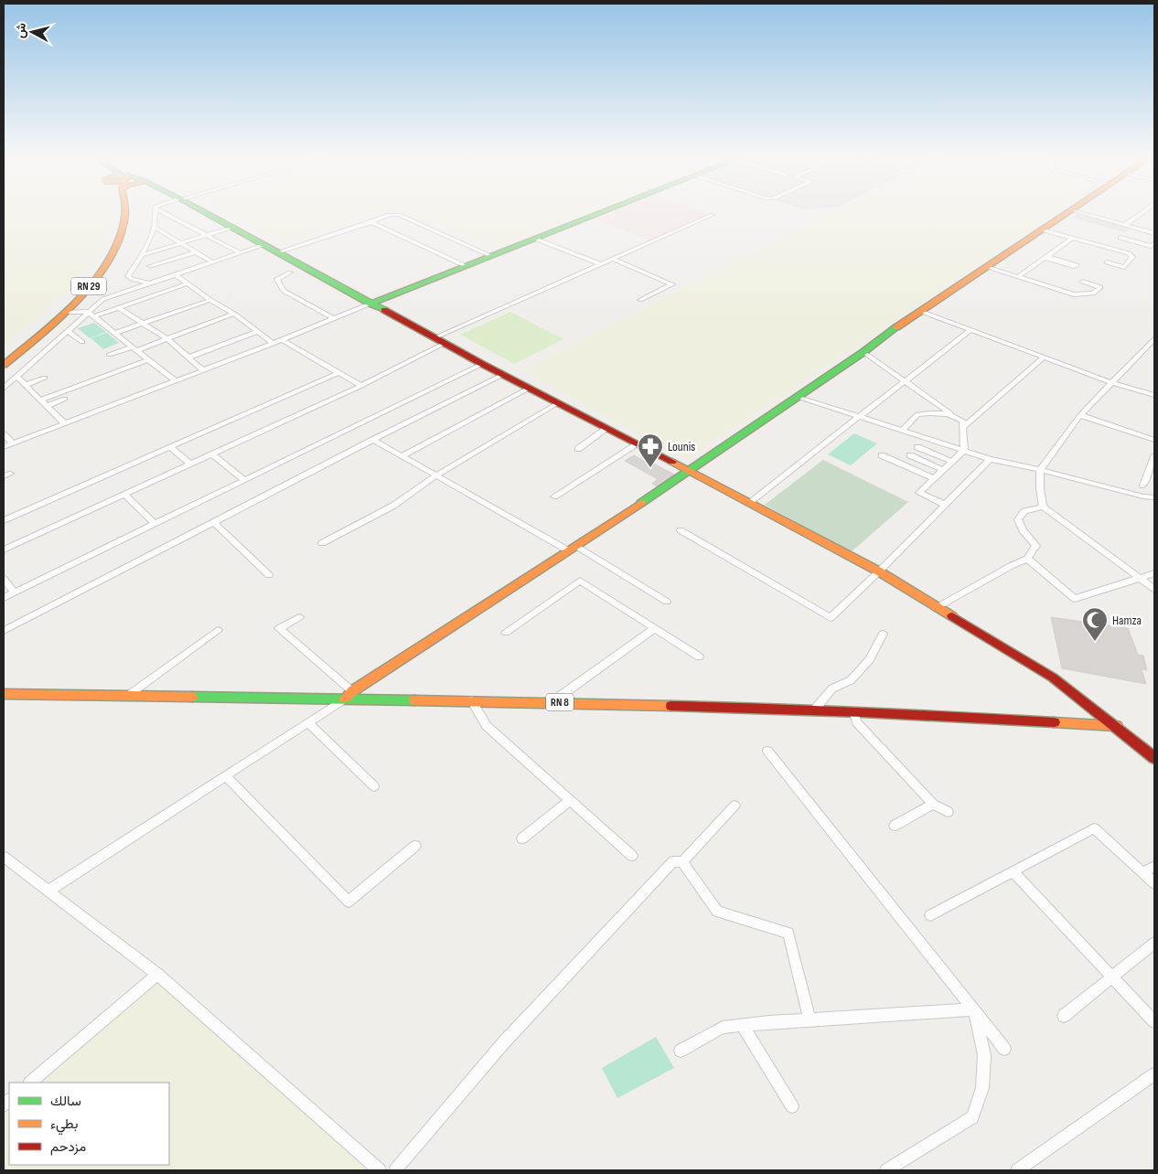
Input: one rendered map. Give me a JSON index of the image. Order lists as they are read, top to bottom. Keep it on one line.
{"streets":{"main road":["RN 29","RN 8"]},"places":{"pharmacy":["Lounis"],"mosque":["Hamza"]},"legend":["سالك","بطيء","مزدحم"],"north":"left"}
